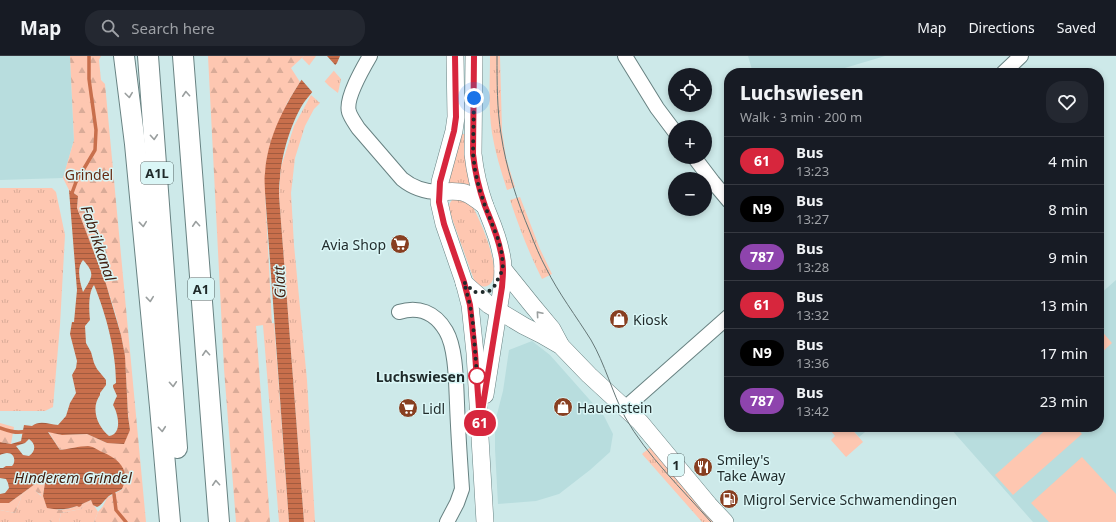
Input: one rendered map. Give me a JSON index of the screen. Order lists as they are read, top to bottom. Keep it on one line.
{"streets":{"highway":["A1L","A1"],"main road":["1"]},"water":["Fabrikkanal","Glatt","Hinderem Grindel"],"parks":["Grindel"],"places":{"supermarket":["Avia Shop","Lidl"],"shop":["Kiosk","Hauenstein"],"other":["Luchswiesen"],"restaurant":["Smiley's Take Away"],"fuel station":["Migrol Service Schwamendingen"]},"lines":["bus line 61"],"page":{"header":"Map","search":"Search here","nav":["Map","Directions","Saved"],"on_map":"61","map_buttons":["+","−"],"heading":["Luchswiesen","Walk · 3 min · 200 m"],"list":[{"mark":"61","name":"Bus","note":"13:23","value":"4 min"},{"mark":"N9","name":"Bus","note":"13:27","value":"8 min"},{"mark":"787","name":"Bus","note":"13:28","value":"9 min"},{"mark":"61","name":"Bus","note":"13:32","value":"13 min"},{"mark":"N9","name":"Bus","note":"13:36","value":"17 min"},{"mark":"787","name":"Bus","note":"13:42","value":"23 min"}]}}
